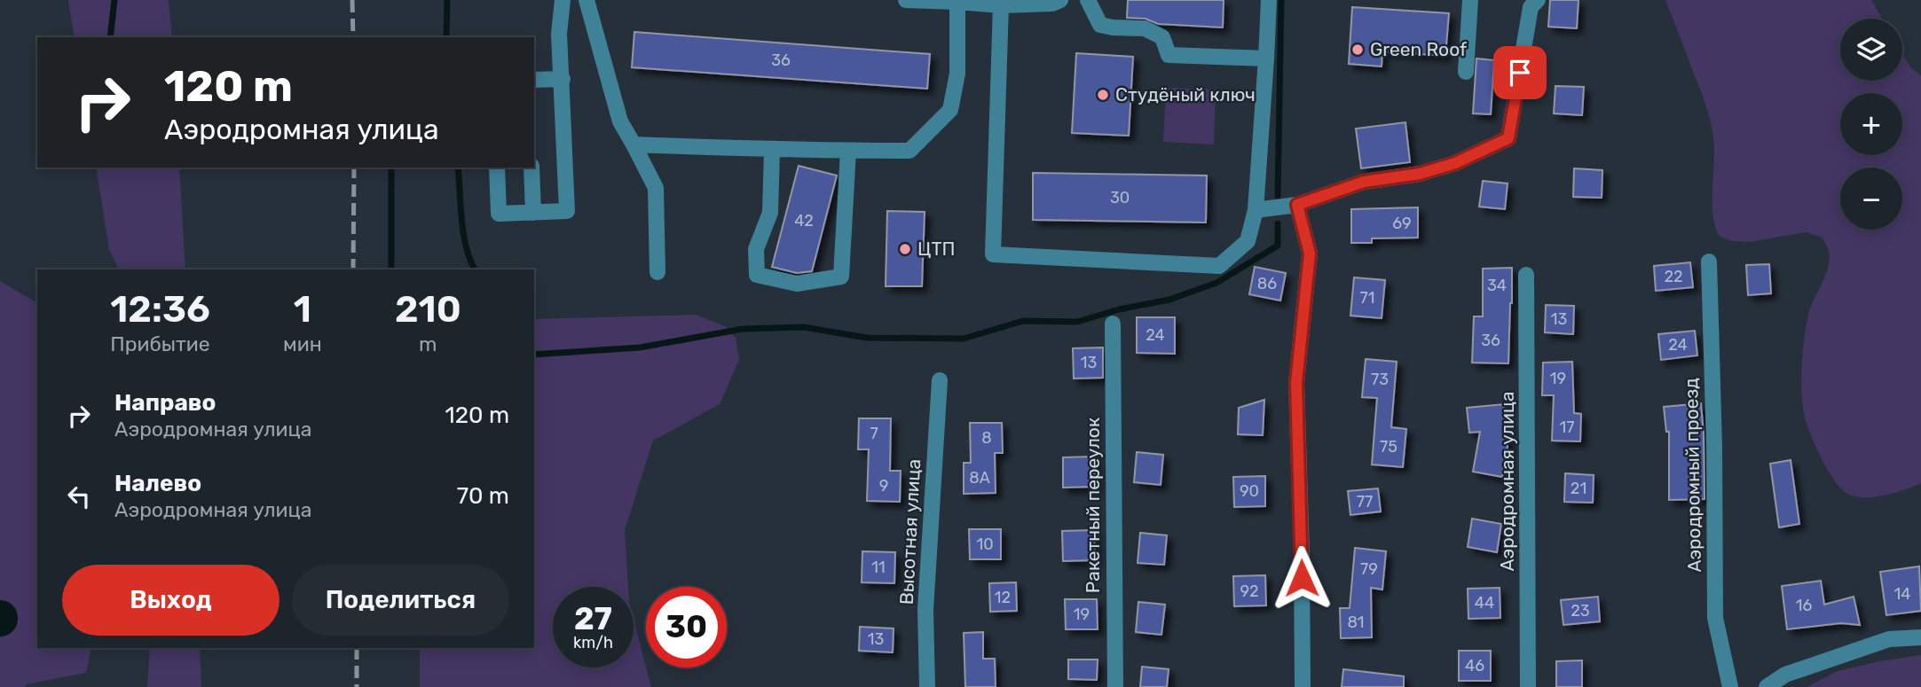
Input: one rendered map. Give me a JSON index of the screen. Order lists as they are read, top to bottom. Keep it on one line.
{"streets":{"street":["Аэродромный проезд","Аэродромная улица","Ракетный переулок","Высотная улица"]},"places":["Green Roof","Студёный ключ","ЦТП"],"house_numbers":["36","30","42","69","22","86","34","71","13","24","36","24","13","19","73","17","7","8","75","8А","9","21","90","77","10","11","79","92","14","12","44","16","23","19","81","13","46"],"page":{"map_buttons":["+","−"],"turn":["120 m","Аэродромная улица"],"eta":["12:36","Прибытие","1","мин","210","m"],"list":[{"name":"Направо","note":"Аэродромная улица","value":"120 m"},{"name":"Налево","note":"Аэродромная улица","value":"70 m"}],"buttons":["Выход","Поделиться"],"speed":"27 km/h","limit":"30"}}
